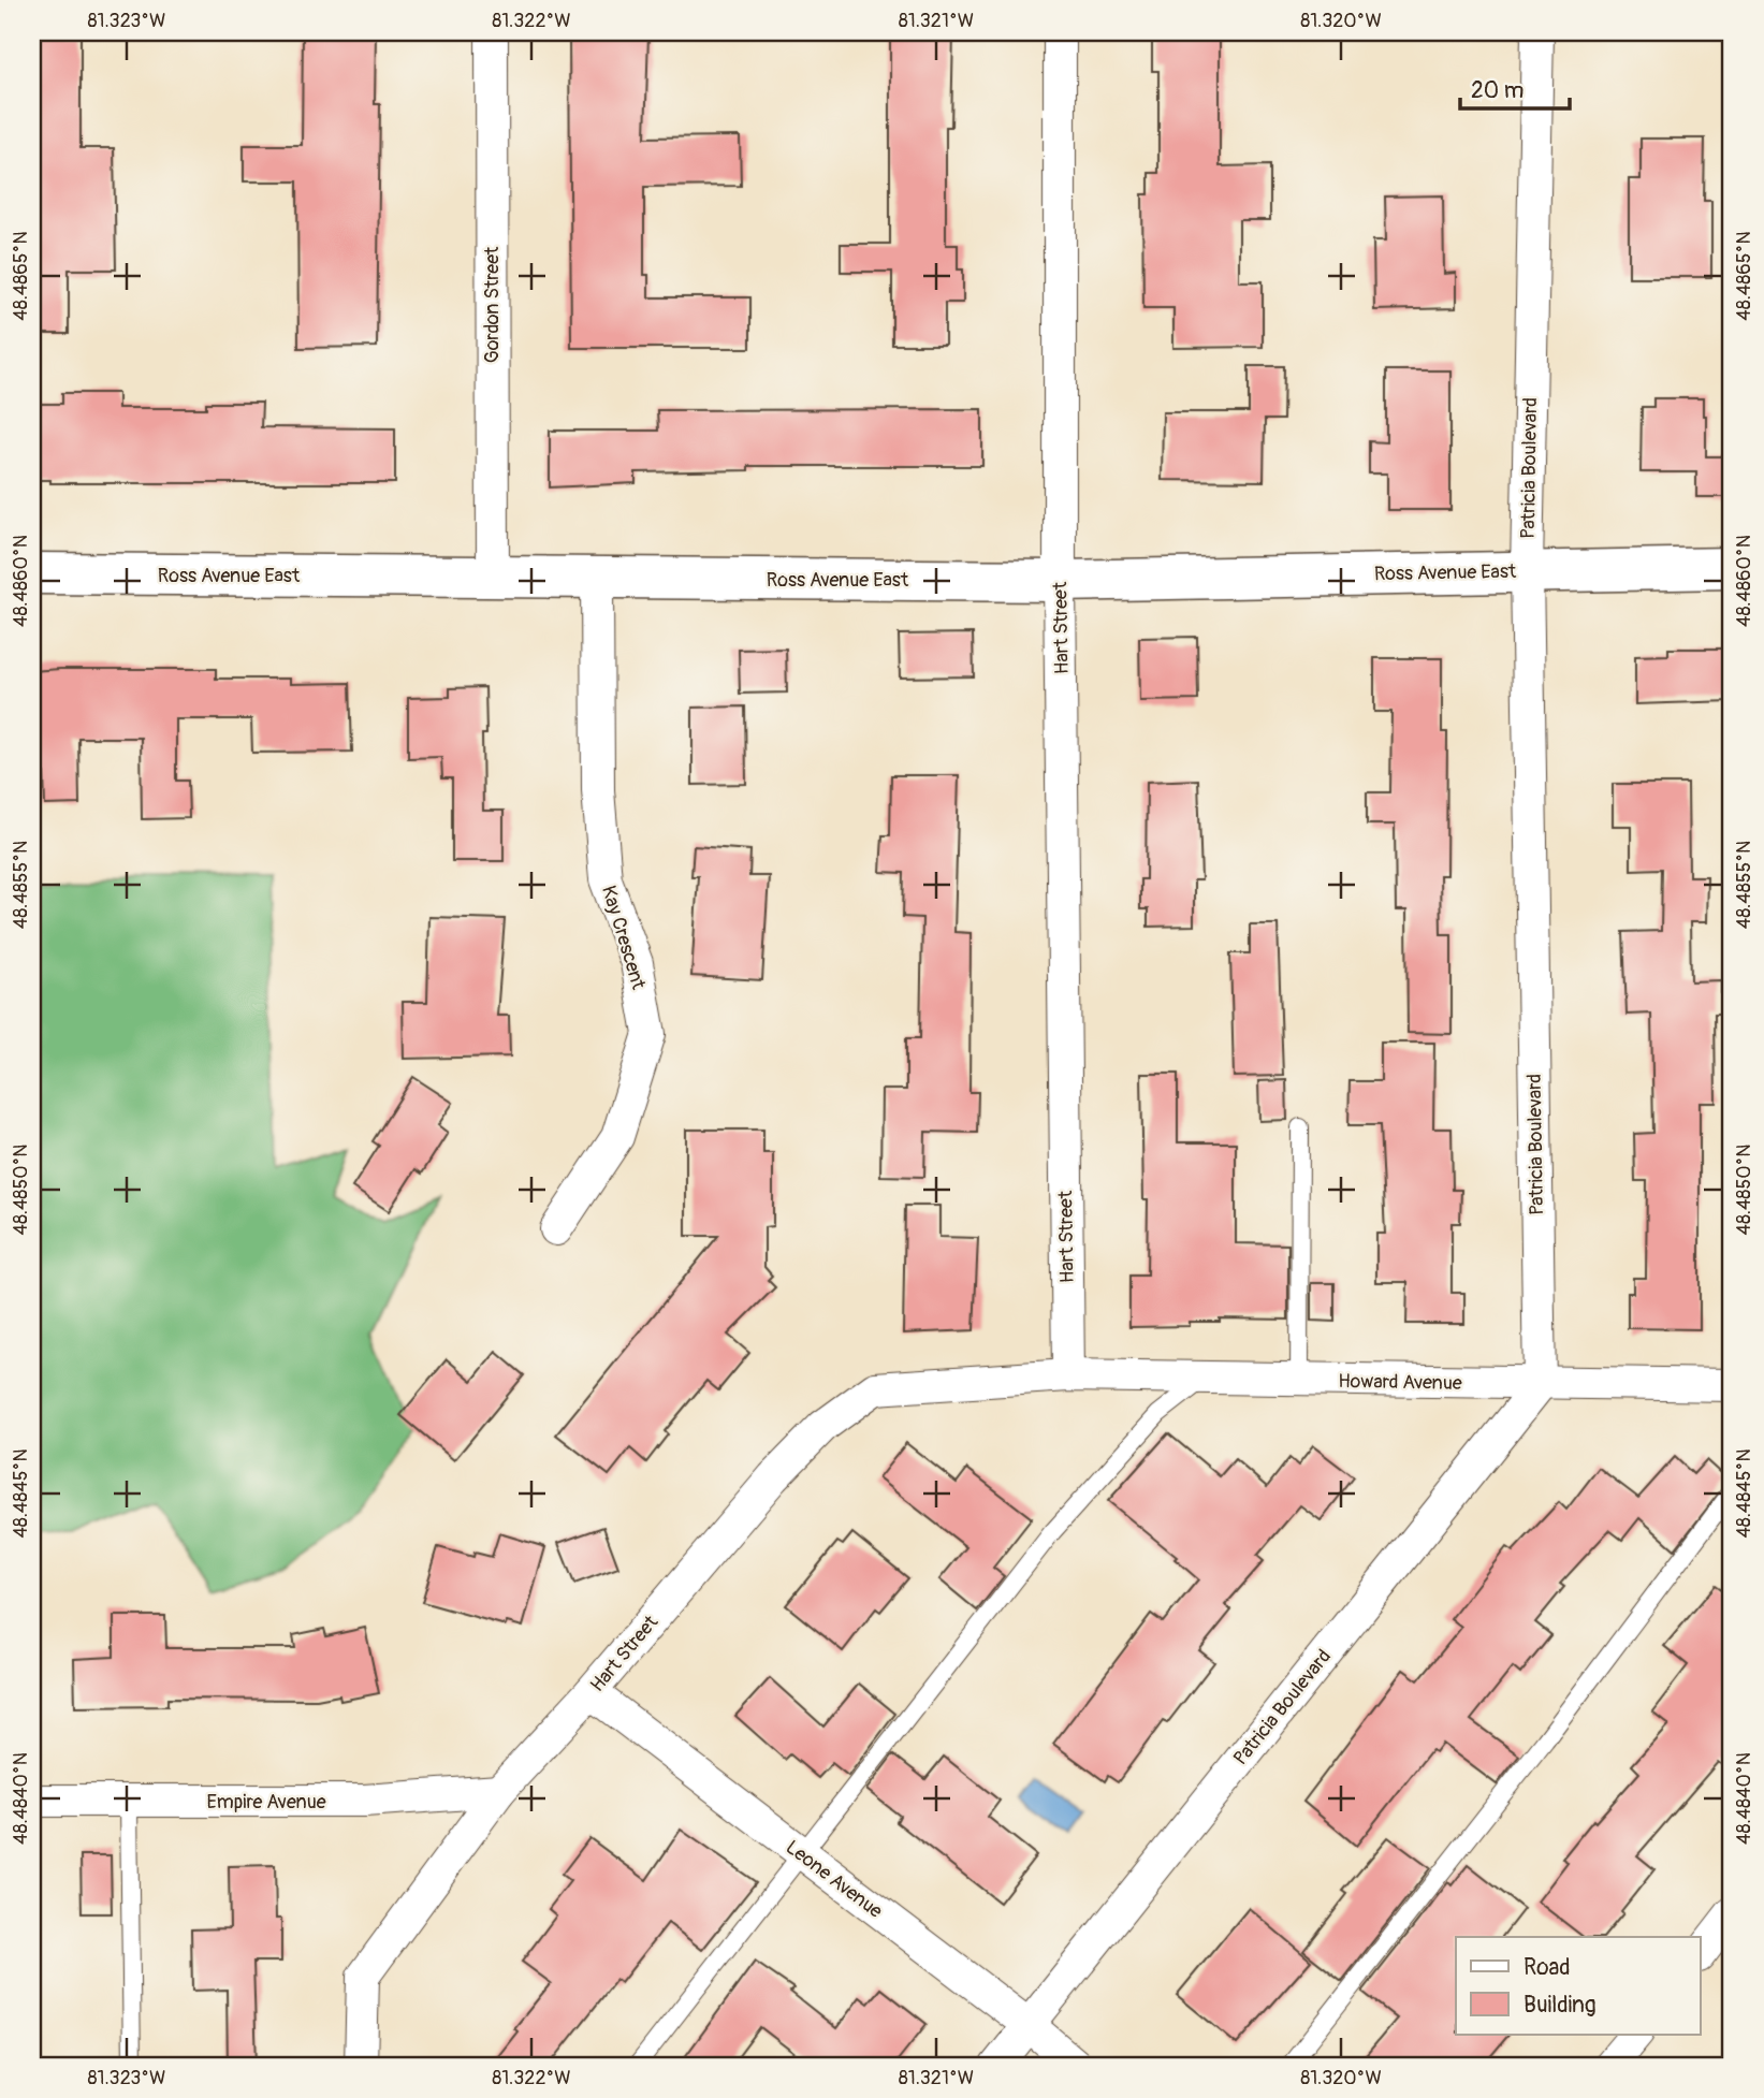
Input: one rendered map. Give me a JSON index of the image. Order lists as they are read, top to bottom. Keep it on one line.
{"streets":{"main road":["Ross Avenue East"],"street":["Gordon Street","Patricia Boulevard","Hart Street","Kay Crescent","Howard Avenue","Empire Avenue","Leone Avenue"]},"crossings":[["Gordon Street","Ross Avenue East"],["Patricia Boulevard","Ross Avenue East"],["Patricia Boulevard","Howard Avenue"],["Patricia Boulevard","Leone Avenue"],["Ross Avenue East","Hart Street"],["Ross Avenue East","Kay Crescent"],["Hart Street","Howard Avenue"],["Hart Street","Empire Avenue"],["Hart Street","Leone Avenue"]],"legend":["Road","Building"],"scale_bar":"20 m","coordinates":["81.323°W","81.322°W","81.321°W","81.320°W","48.4865°N","48.4860°N","48.4855°N","48.4850°N","48.4845°N","48.4840°N"]}
